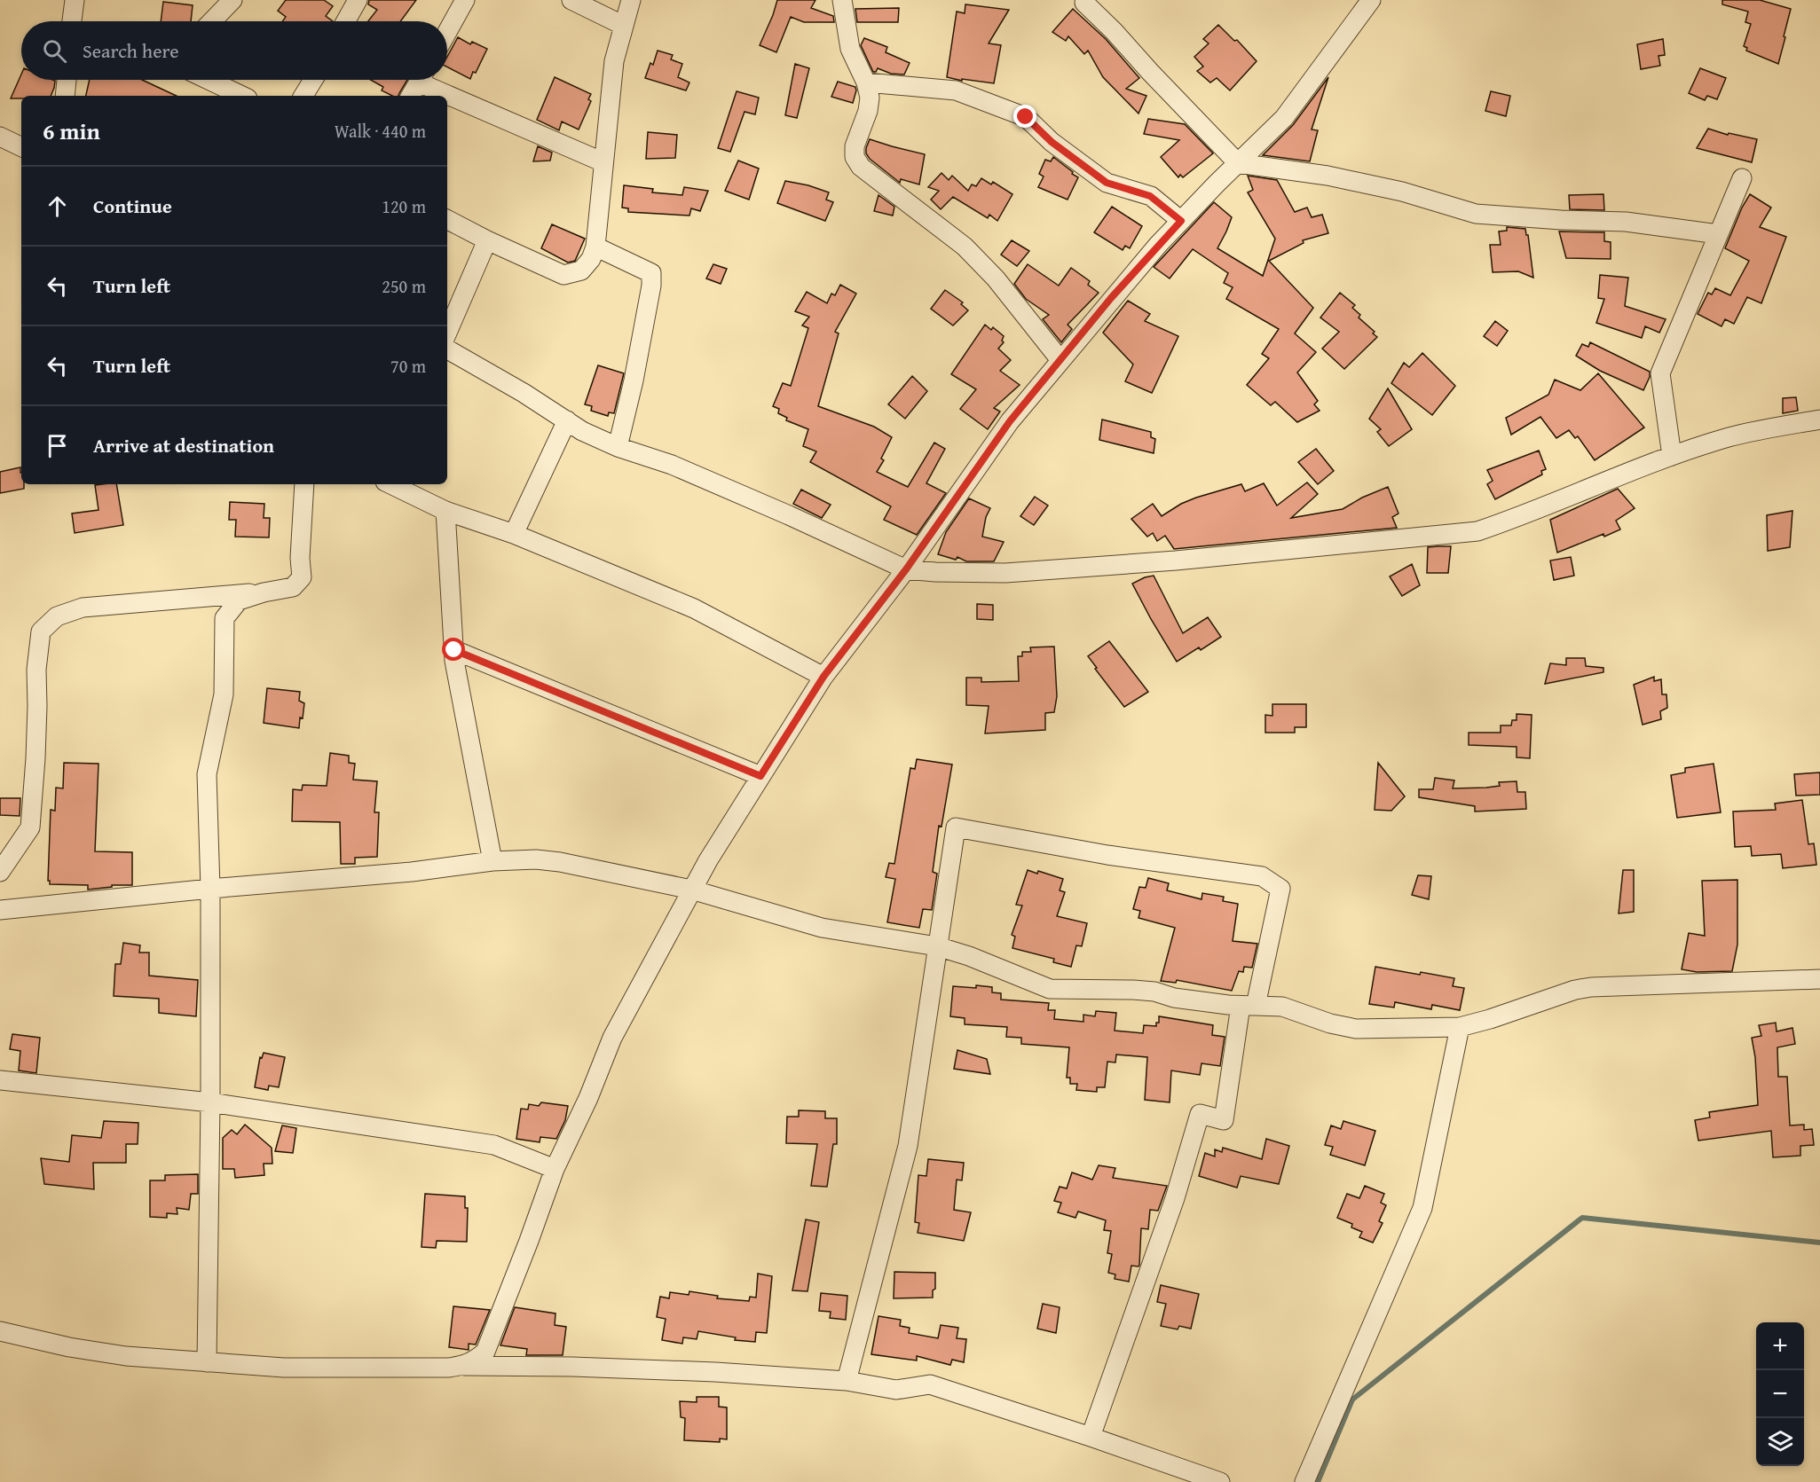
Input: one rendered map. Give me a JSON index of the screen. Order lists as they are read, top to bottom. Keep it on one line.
{"page":{"search":"Search here","heading":["6 min","Walk · 440 m"],"list":[["Continue","120 m"],["Turn left","250 m"],["Turn left","70 m"],"Arrive at destination"],"map_buttons":["+","−"]}}
